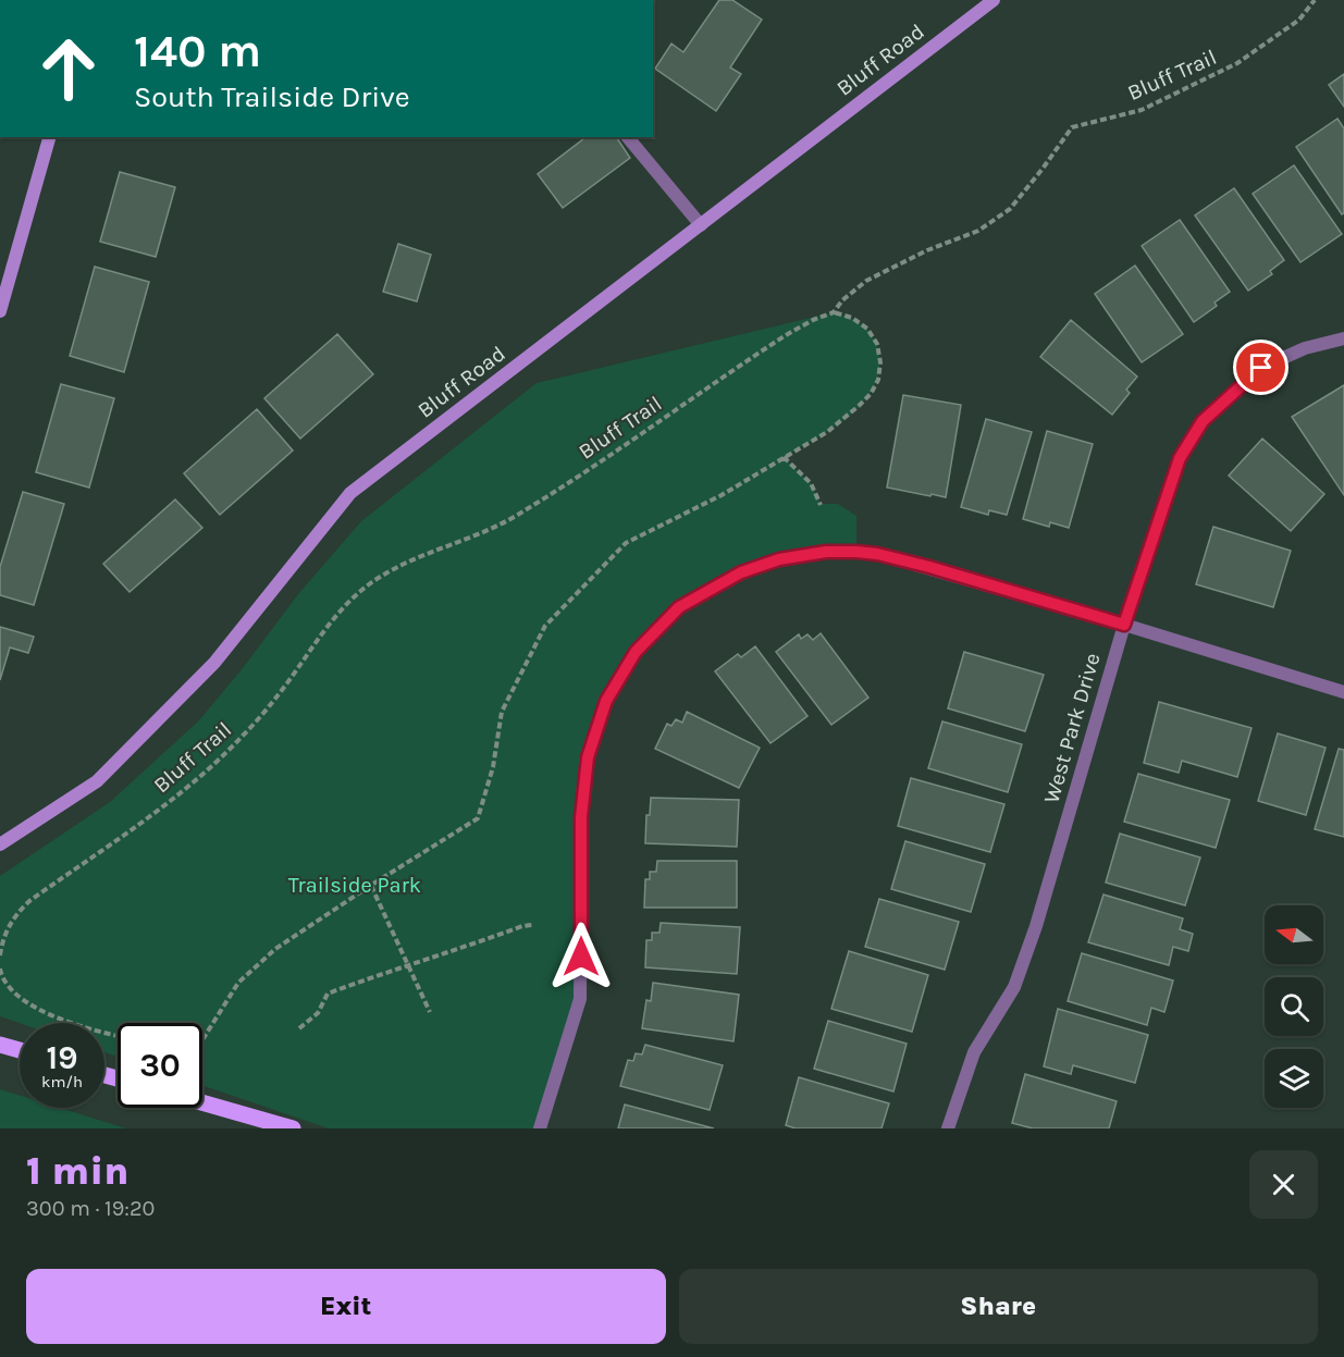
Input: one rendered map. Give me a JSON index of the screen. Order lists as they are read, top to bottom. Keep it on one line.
{"streets":{"main road":["Bluff Road"],"street":["West Park Drive"],"path":["Bluff Trail"]},"parks":["Trailside Park"],"north":"left","page":{"turn":["140 m","South Trailside Drive"],"speed":"19 km/h","limit":"30","heading":["1 min","300 m · 19:20"],"buttons":["Exit","Share"]}}
